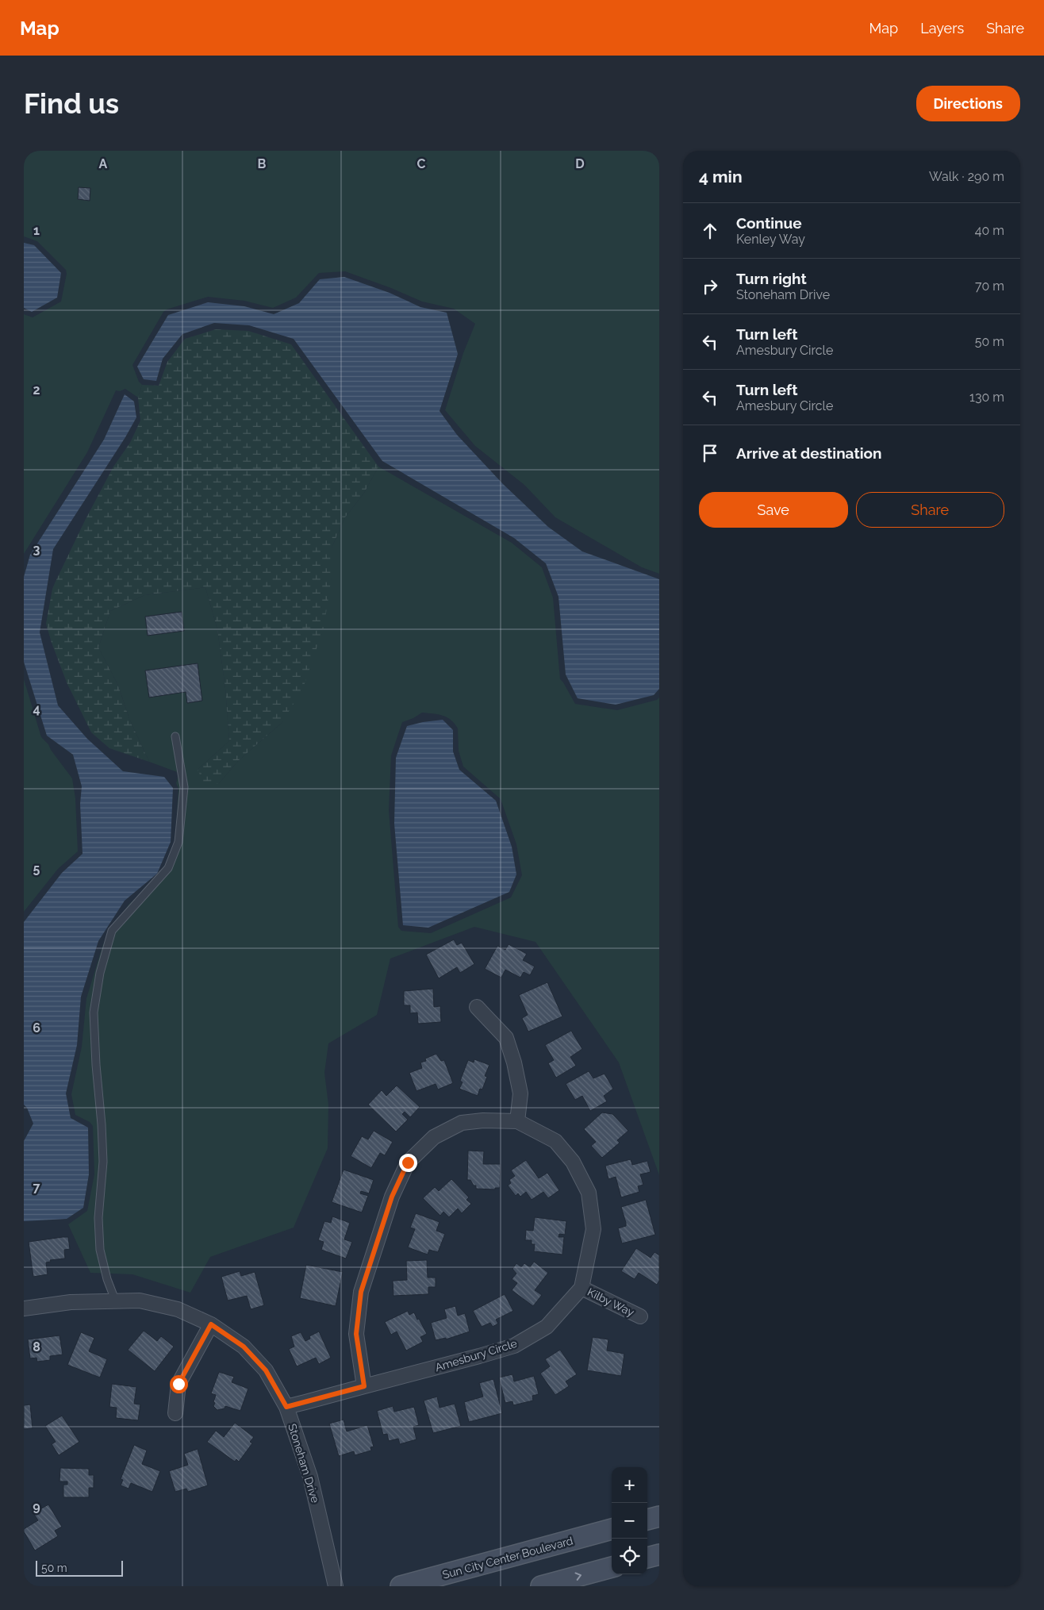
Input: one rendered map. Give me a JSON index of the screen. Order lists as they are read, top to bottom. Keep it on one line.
{"streets":{"main road":["Sun City Center Boulevard"],"street":["Kilby Way","Amesbury Circle","Stoneham Drive"]},"crossings":[["Kilby Way","Amesbury Circle"],["Amesbury Circle","Stoneham Drive"]],"scale_bar":"50 m","page":{"header":"Map","nav":["Map","Layers","Share"],"buttons":["Directions",["Save","Share"]],"title":"Find us","heading":["4 min","Walk · 290 m"],"list":[["Continue","Kenley Way","40 m"],["Turn right","Stoneham Drive","70 m"],["Turn left","Amesbury Circle","50 m"],["Turn left","Amesbury Circle","130 m"],"Arrive at destination"],"map_buttons":["+","−"],"scale":"50 m"},"grid":{"columns":["A","B","C","D"],"rows":["1","2","3","4","5","6","7","8","9"]}}
